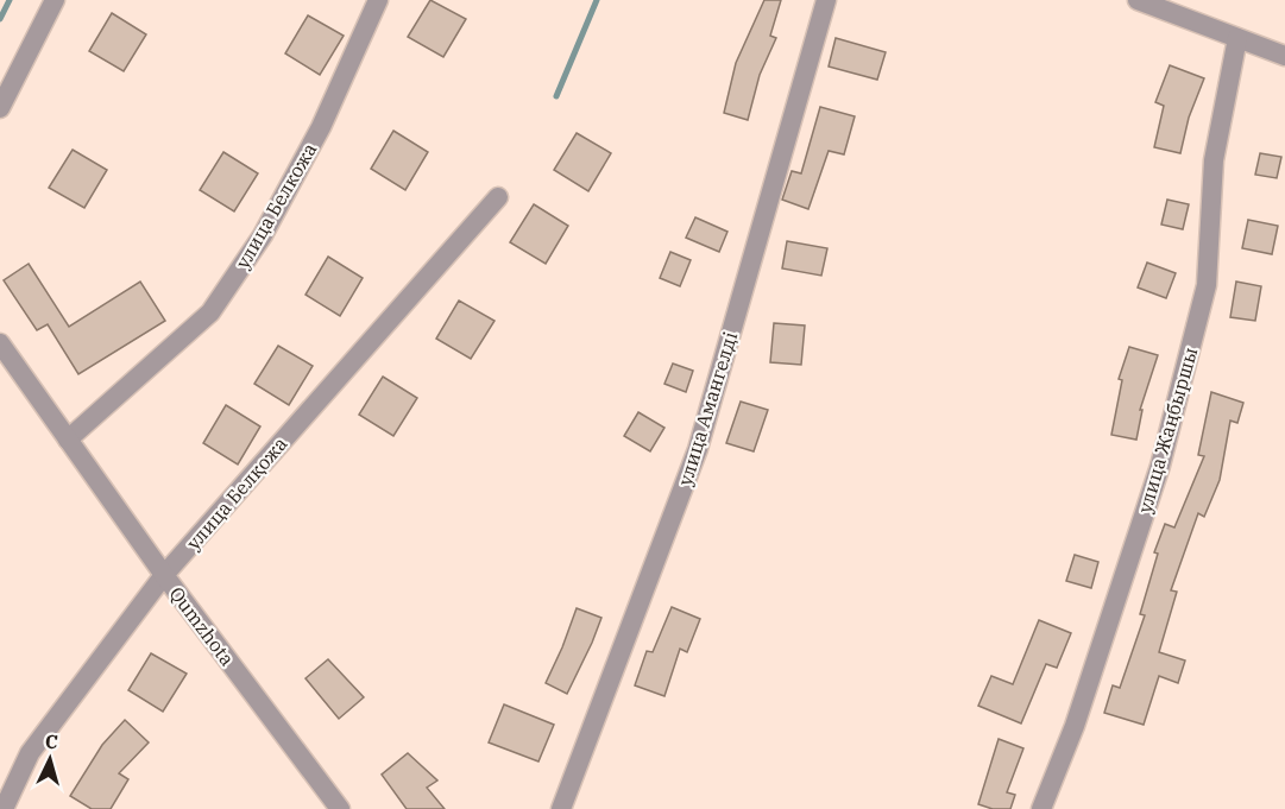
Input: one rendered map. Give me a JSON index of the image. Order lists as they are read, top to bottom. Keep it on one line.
{"streets":{"street":["улица Белкожа","улица Амангелді","улица Жаңбыршы","улица Белқожа","Qumzhota"]},"crossings":[["улица Белкожа","Qumzhota"],["улица Белқожа","Qumzhota"]],"north":"top"}
